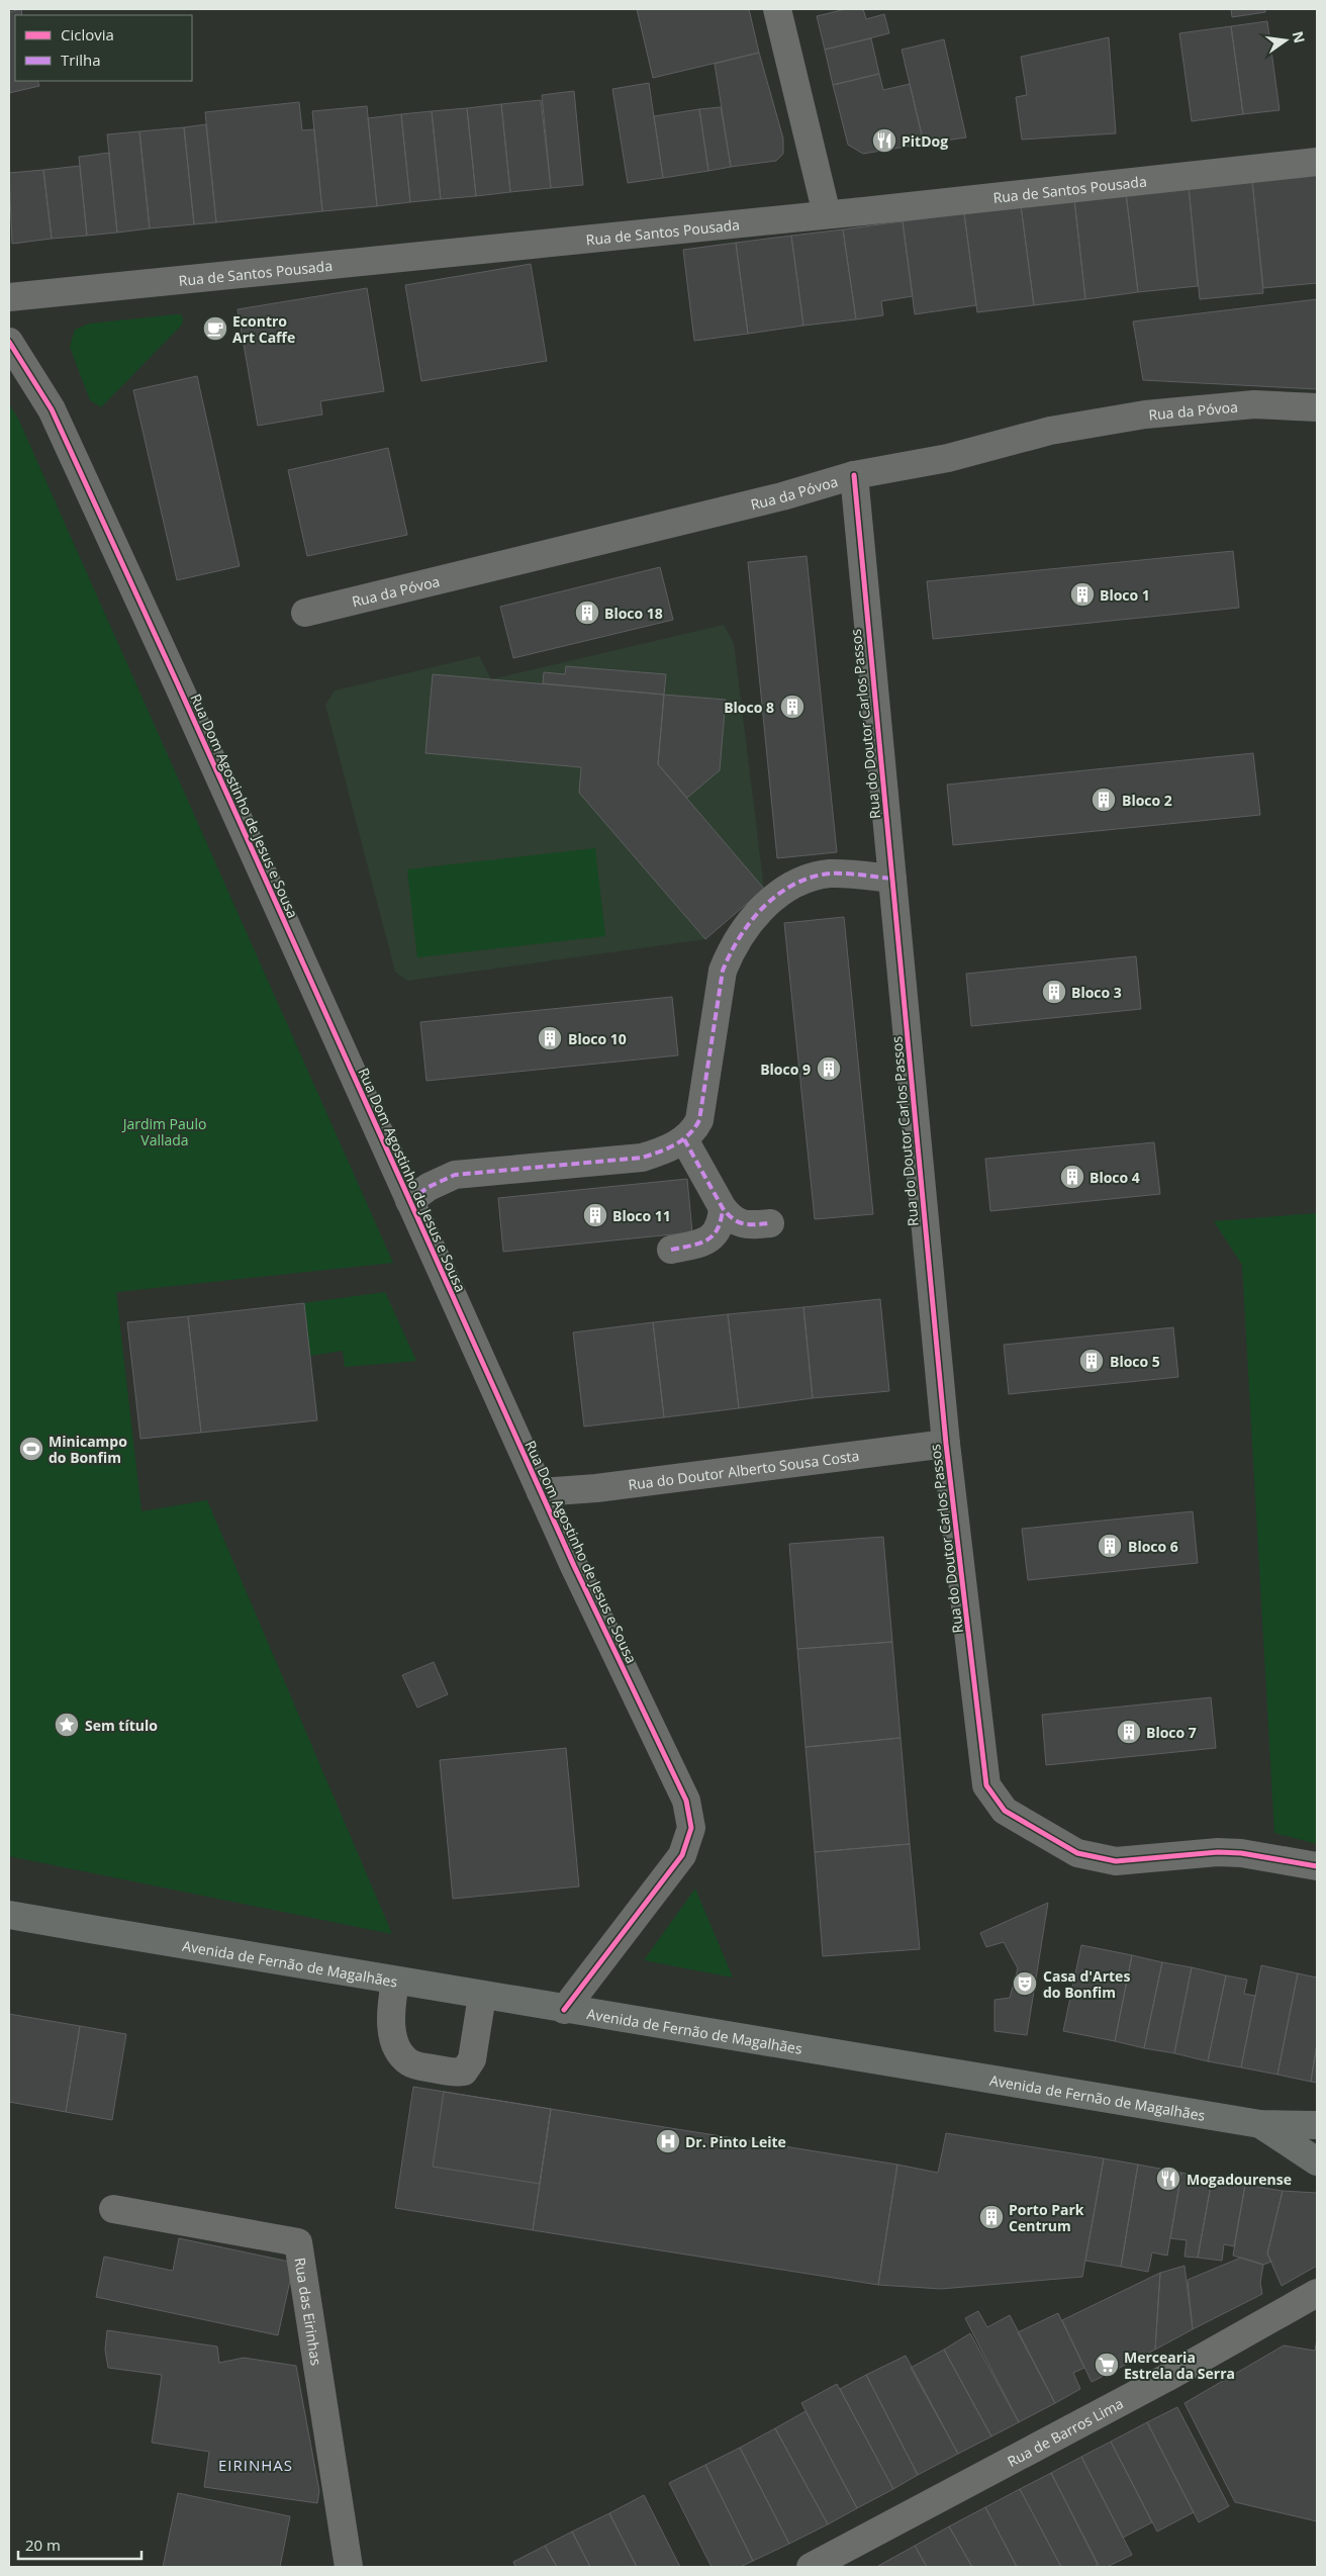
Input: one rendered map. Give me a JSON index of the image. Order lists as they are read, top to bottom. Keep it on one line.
{"streets":{"main road":["Avenida de Fernão de Magalhães"],"street":["Rua de Santos Pousada","Rua da Póvoa","Rua do Doutor Carlos Passos","Rua Dom Agostinho de Jesus e Sousa","Rua do Doutor Alberto Sousa Costa","Rua das Eirinhas","Rua de Barros Lima"]},"crossings":[["Rua da Póvoa","Rua do Doutor Carlos Passos"],["Rua do Doutor Carlos Passos","Rua do Doutor Alberto Sousa Costa"],["Rua Dom Agostinho de Jesus e Sousa","Rua do Doutor Alberto Sousa Costa"],["Rua Dom Agostinho de Jesus e Sousa","Avenida de Fernão de Magalhães"]],"districts":["EIRINHAS"],"parks":["Jardim Paulo Vallada"],"places":{"restaurant":["PitDog","Mogadourense"],"cafe":["Econtro Art Caffe"],"building":["Bloco 1","Bloco 18","Bloco 8","Bloco 2","Bloco 3","Bloco 10","Bloco 9","Bloco 4","Bloco 11","Bloco 5","Bloco 6","Bloco 7","Porto Park Centrum"],"sports":["Minicampo do Bonfim"],"place":["Sem título"],"theatre":["Casa d'Artes do Bonfim"],"hospital":["Dr. Pinto Leite"],"supermarket":["Mercearia Estrela da Serra"]},"legend":["Ciclovia","Trilha"],"scale_bar":"20 m","north":"right"}
